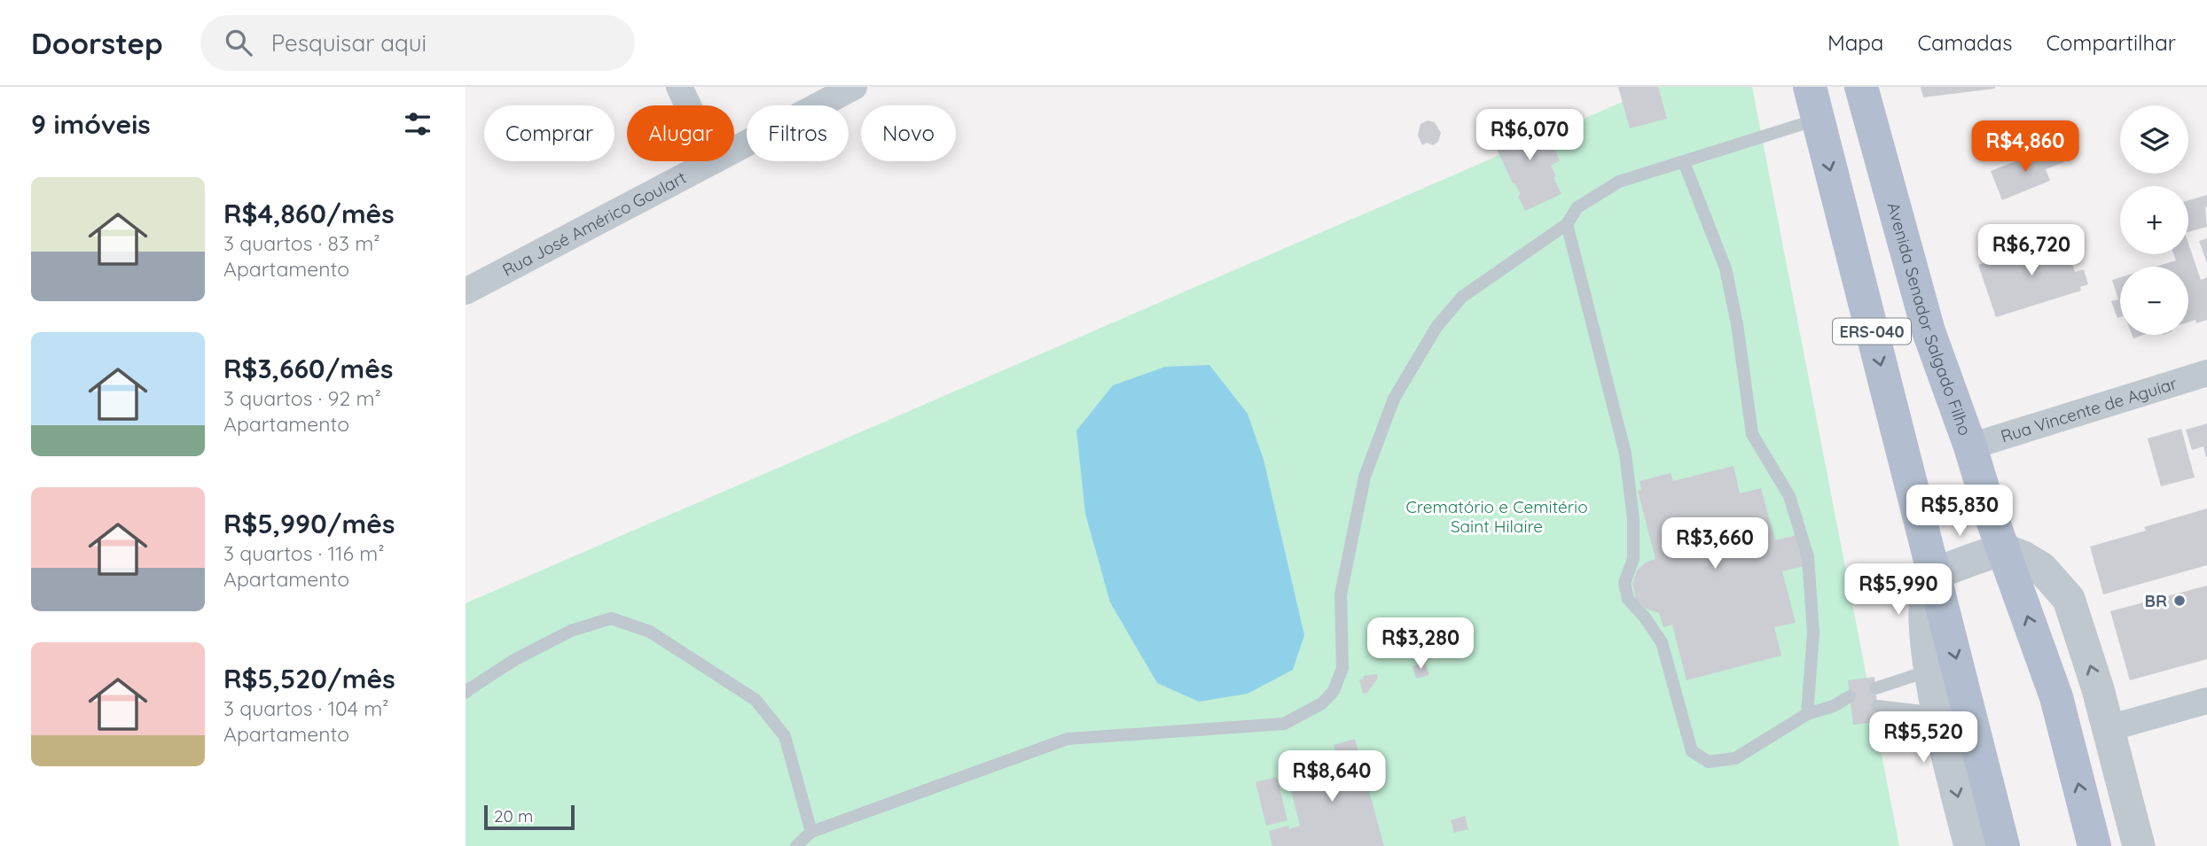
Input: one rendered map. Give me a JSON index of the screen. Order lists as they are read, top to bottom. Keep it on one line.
{"streets":{"main road":["Avenida Senador Salgado Filho","ERS-040"],"street":["Rua José Américo Goulart","Rua Vincente de Aguiar"]},"crossings":[["Avenida Senador Salgado Filho","Rua Vincente de Aguiar"]],"parks":["Crematório e Cemitério Saint Hilaire"],"places":["BR"],"scale_bar":"20 m","page":{"header":"Doorstep","search":"Pesquisar aqui","nav":["Mapa","Camadas","Compartilhar"],"heading":"9 imóveis","map_buttons":["+","−"],"chip":["Comprar","Alugar","Filtros","Novo"],"price":["R$6,070","R$4,860","R$6,720","R$5,830","R$3,660","R$5,990","R$3,280","R$5,520","R$8,640"],"list":[{"name":"R$4,860/mês","note":"3 quartos · 83 m² · Apartamento"},{"name":"R$3,660/mês","note":"3 quartos · 92 m² · Apartamento"},{"name":"R$5,990/mês","note":"3 quartos · 116 m² · Apartamento"},{"name":"R$5,520/mês","note":"3 quartos · 104 m² · Apartamento"}],"scale":"20 m"}}
